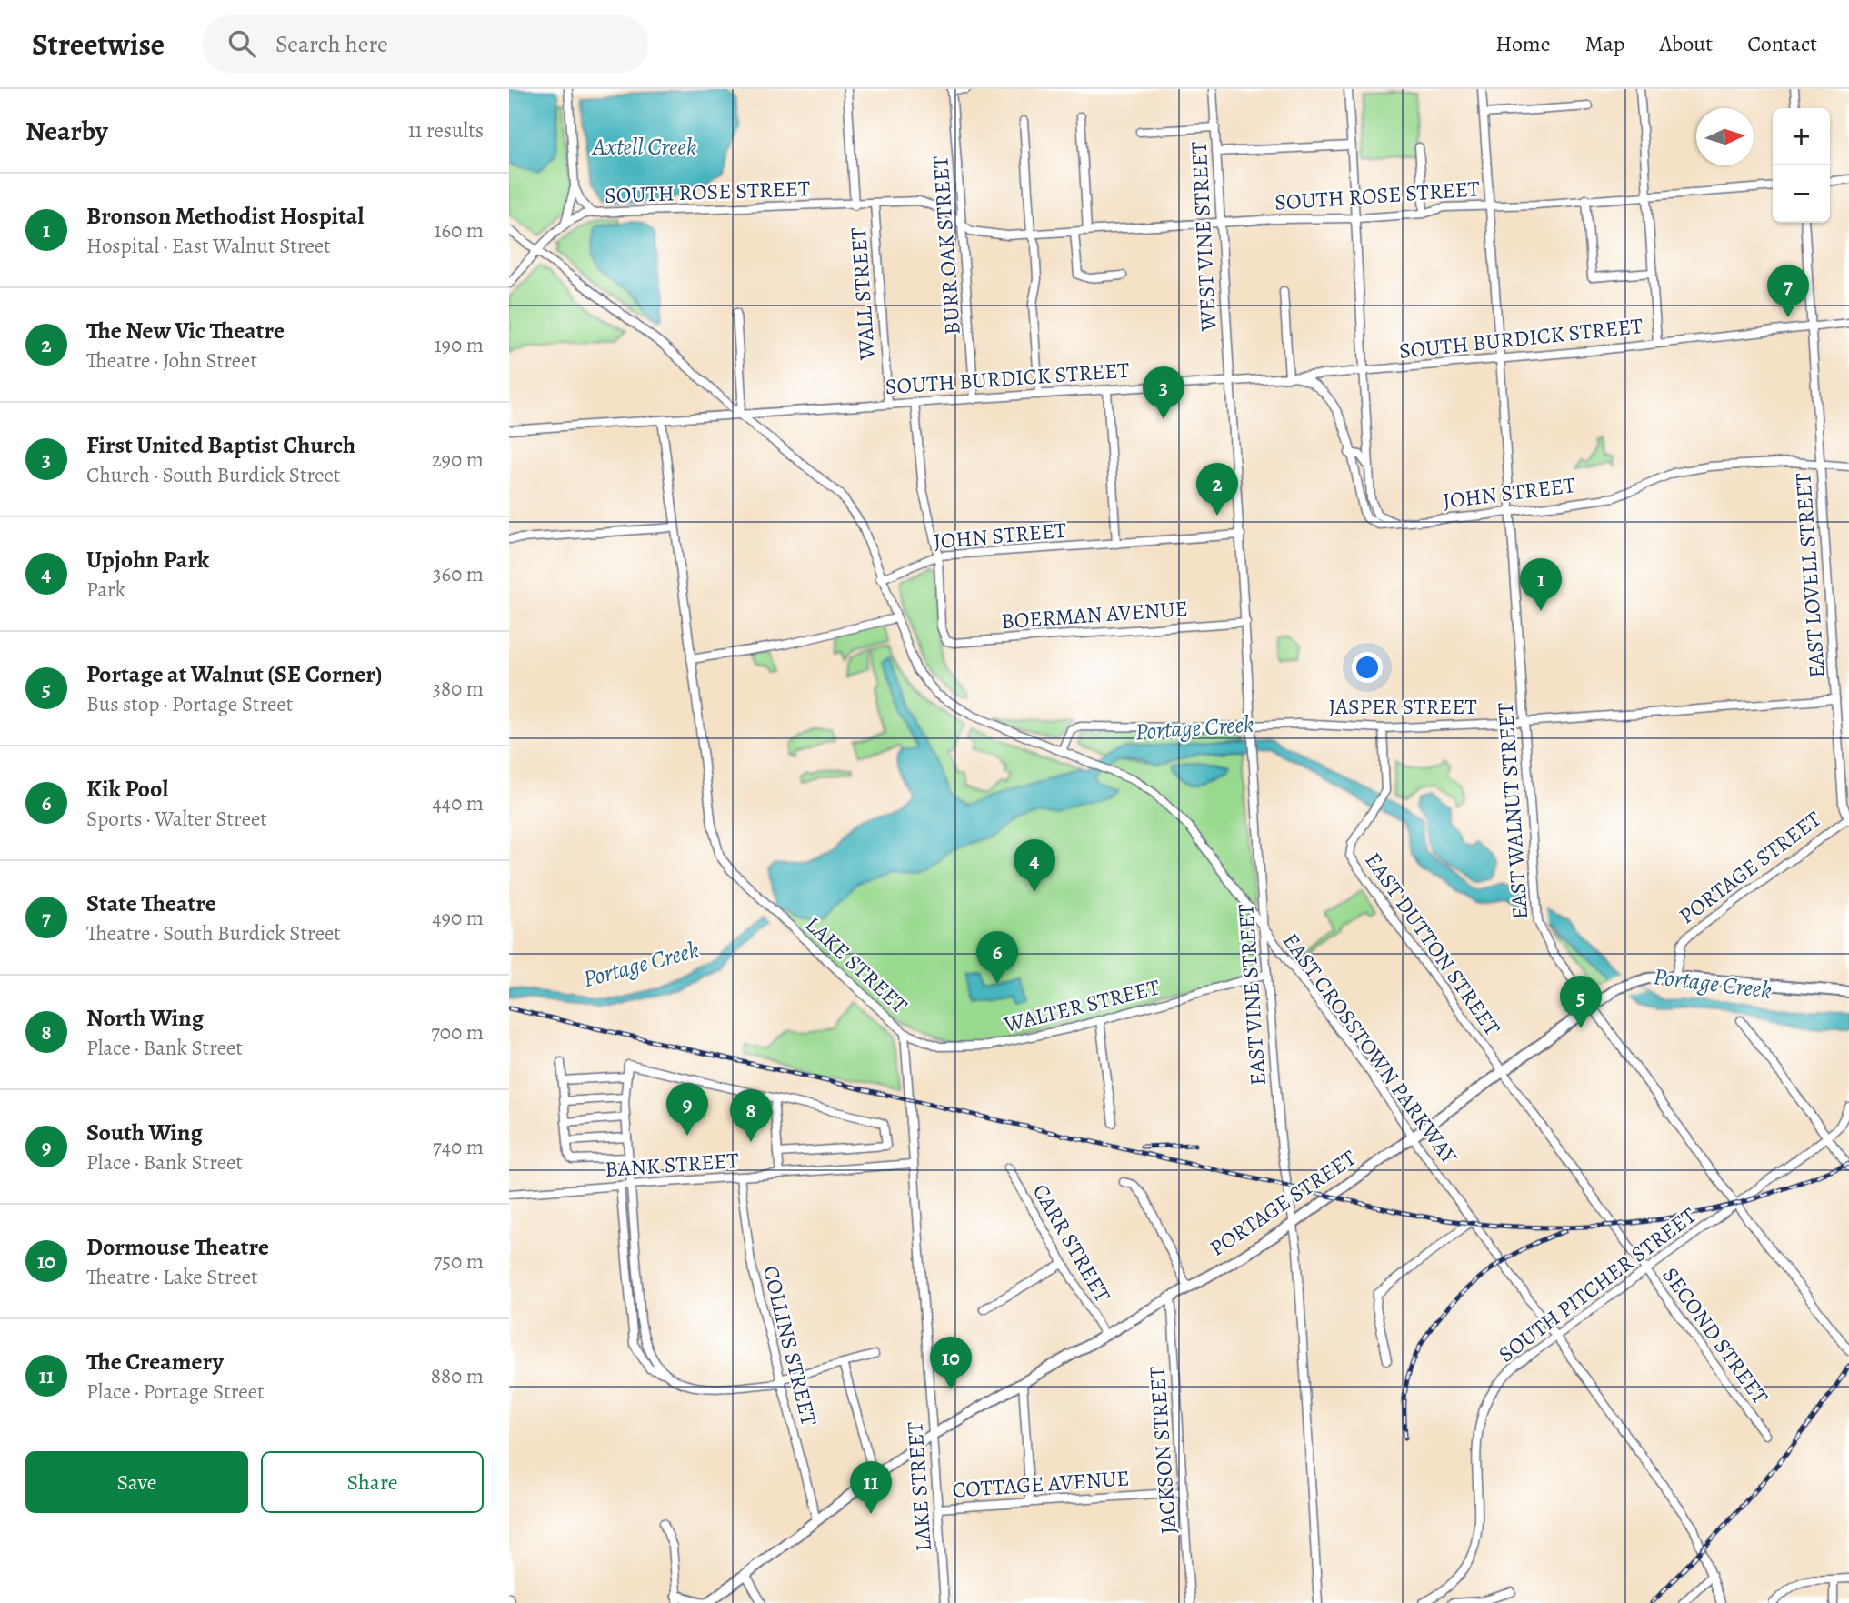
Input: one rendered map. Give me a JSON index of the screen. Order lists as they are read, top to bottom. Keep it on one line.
{"streets":{"main road":["PORTAGE STREET"],"street":["SOUTH ROSE STREET","WEST VINE STREET","BURR OAK STREET","WALL STREET","SOUTH BURDICK STREET","JOHN STREET","EAST LOVELL STREET","BOERMAN AVENUE","JASPER STREET","EAST WALNUT STREET","EAST DUTTON STREET","LAKE STREET","EAST VINE STREET","WALTER STREET","EAST CROSSTOWN PARKWAY","BANK STREET","CARR STREET","SOUTH PITCHER STREET","SECOND STREET","COLLINS STREET","JACKSON STREET","COTTAGE AVENUE"]},"crossings":[["SOUTH ROSE STREET","WEST VINE STREET"],["SOUTH ROSE STREET","BURR OAK STREET"],["SOUTH ROSE STREET","WALL STREET"],["SOUTH ROSE STREET","EAST WALNUT STREET"],["WEST VINE STREET","SOUTH BURDICK STREET"],["WEST VINE STREET","EAST VINE STREET"],["BURR OAK STREET","SOUTH BURDICK STREET"],["WALL STREET","SOUTH BURDICK STREET"],["SOUTH BURDICK STREET","JOHN STREET"],["SOUTH BURDICK STREET","EAST LOVELL STREET"],["SOUTH BURDICK STREET","EAST WALNUT STREET"],["SOUTH BURDICK STREET","LAKE STREET"],["SOUTH BURDICK STREET","EAST VINE STREET"],["SOUTH BURDICK STREET","EAST CROSSTOWN PARKWAY"],["JOHN STREET","EAST LOVELL STREET"],["JOHN STREET","BOERMAN AVENUE"],["JOHN STREET","EAST WALNUT STREET"],["JOHN STREET","EAST VINE STREET"],["JOHN STREET","EAST CROSSTOWN PARKWAY"],["EAST LOVELL STREET","JASPER STREET"],["EAST LOVELL STREET","PORTAGE STREET"],["BOERMAN AVENUE","EAST VINE STREET"],["JASPER STREET","EAST WALNUT STREET"],["JASPER STREET","EAST DUTTON STREET"],["JASPER STREET","EAST VINE STREET"],["JASPER STREET","EAST CROSSTOWN PARKWAY"],["EAST WALNUT STREET","PORTAGE STREET"],["EAST WALNUT STREET","SOUTH PITCHER STREET"],["PORTAGE STREET","EAST DUTTON STREET"],["PORTAGE STREET","LAKE STREET"],["PORTAGE STREET","EAST VINE STREET"],["PORTAGE STREET","EAST CROSSTOWN PARKWAY"],["PORTAGE STREET","CARR STREET"],["PORTAGE STREET","SECOND STREET"],["PORTAGE STREET","COLLINS STREET"],["PORTAGE STREET","JACKSON STREET"],["EAST DUTTON STREET","SECOND STREET"],["LAKE STREET","WALTER STREET"],["LAKE STREET","BANK STREET"],["LAKE STREET","COTTAGE AVENUE"],["EAST VINE STREET","WALTER STREET"],["EAST VINE STREET","EAST CROSSTOWN PARKWAY"],["EAST CROSSTOWN PARKWAY","SOUTH PITCHER STREET"],["BANK STREET","COLLINS STREET"],["SOUTH PITCHER STREET","SECOND STREET"],["JACKSON STREET","COTTAGE AVENUE"]],"water":["Axtell Creek","Portage Creek"],"north":"right","page":{"header":"Streetwise","search":"Search here","nav":["Home","Map","About","Contact"],"heading":["Nearby","11 results"],"map_buttons":["+","−"],"list":[{"mark":"1","name":"Bronson Methodist Hospital","note":"Hospital · East Walnut Street","value":"160 m"},{"mark":"2","name":"The New Vic Theatre","note":"Theatre · John Street","value":"190 m"},{"mark":"3","name":"First United Baptist Church","note":"Church · South Burdick Street","value":"290 m"},{"mark":"4","name":"Upjohn Park","note":"Park","value":"360 m"},{"mark":"5","name":"Portage at Walnut (SE Corner)","note":"Bus stop · Portage Street","value":"380 m"},{"mark":"6","name":"Kik Pool","note":"Sports · Walter Street","value":"440 m"},{"mark":"7","name":"State Theatre","note":"Theatre · South Burdick Street","value":"490 m"},{"mark":"8","name":"North Wing","note":"Place · Bank Street","value":"700 m"},{"mark":"9","name":"South Wing","note":"Place · Bank Street","value":"740 m"},{"mark":"10","name":"Dormouse Theatre","note":"Theatre · Lake Street","value":"750 m"},{"mark":"11","name":"The Creamery","note":"Place · Portage Street","value":"880 m"}],"pins":["7","3","2","1","4","6","5","9","8","10","11"],"buttons":["Save","Share"]}}
